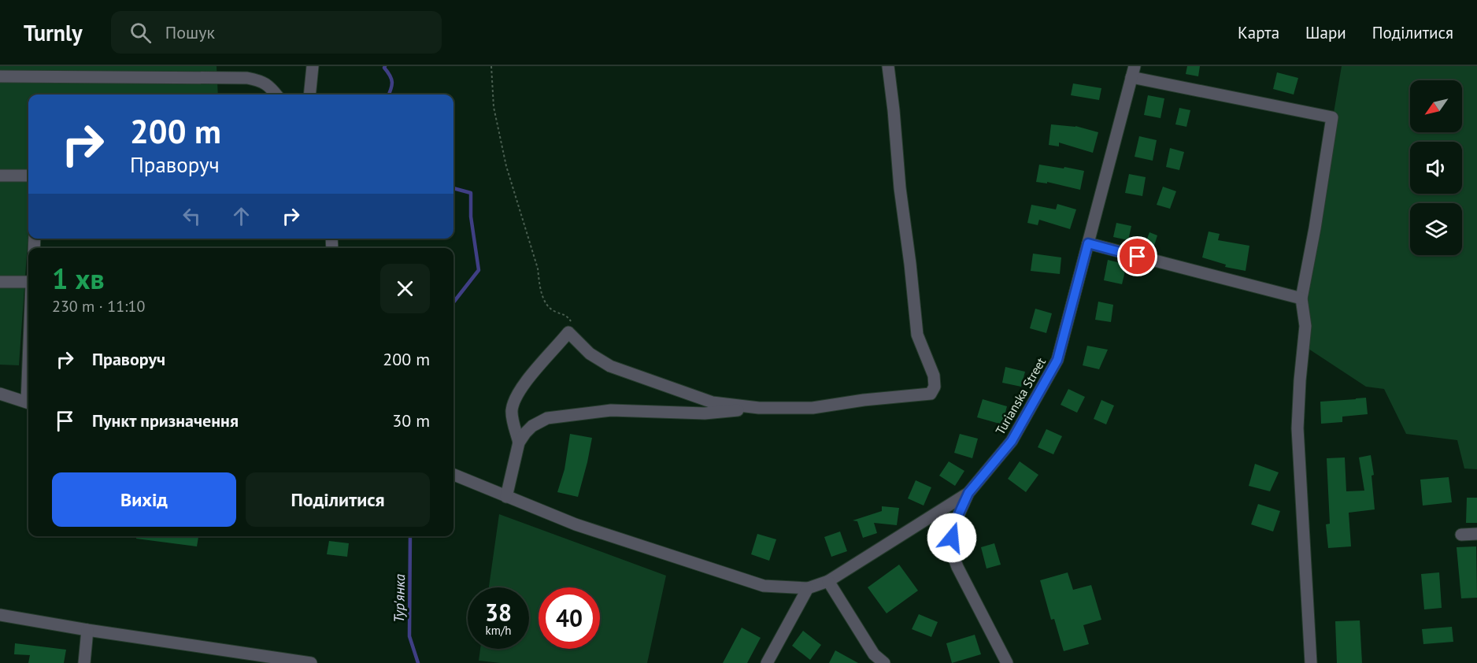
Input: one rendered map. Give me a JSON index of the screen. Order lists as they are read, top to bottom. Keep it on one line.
{"streets":{"street":["Turianska Street"]},"water":["Тур'янка"],"north":"bottom left","page":{"header":"Turnly","search":"Пошук","nav":["Карта","Шари","Поділитися"],"turn":["200 m","Праворуч"],"heading":["1 хв","230 m · 11:10"],"list":[{"name":"Праворуч","value":"200 m"},{"name":"Пункт призначення","value":"30 m"}],"buttons":["Вихід","Поділитися"],"speed":"38 km/h","limit":"40"}}
